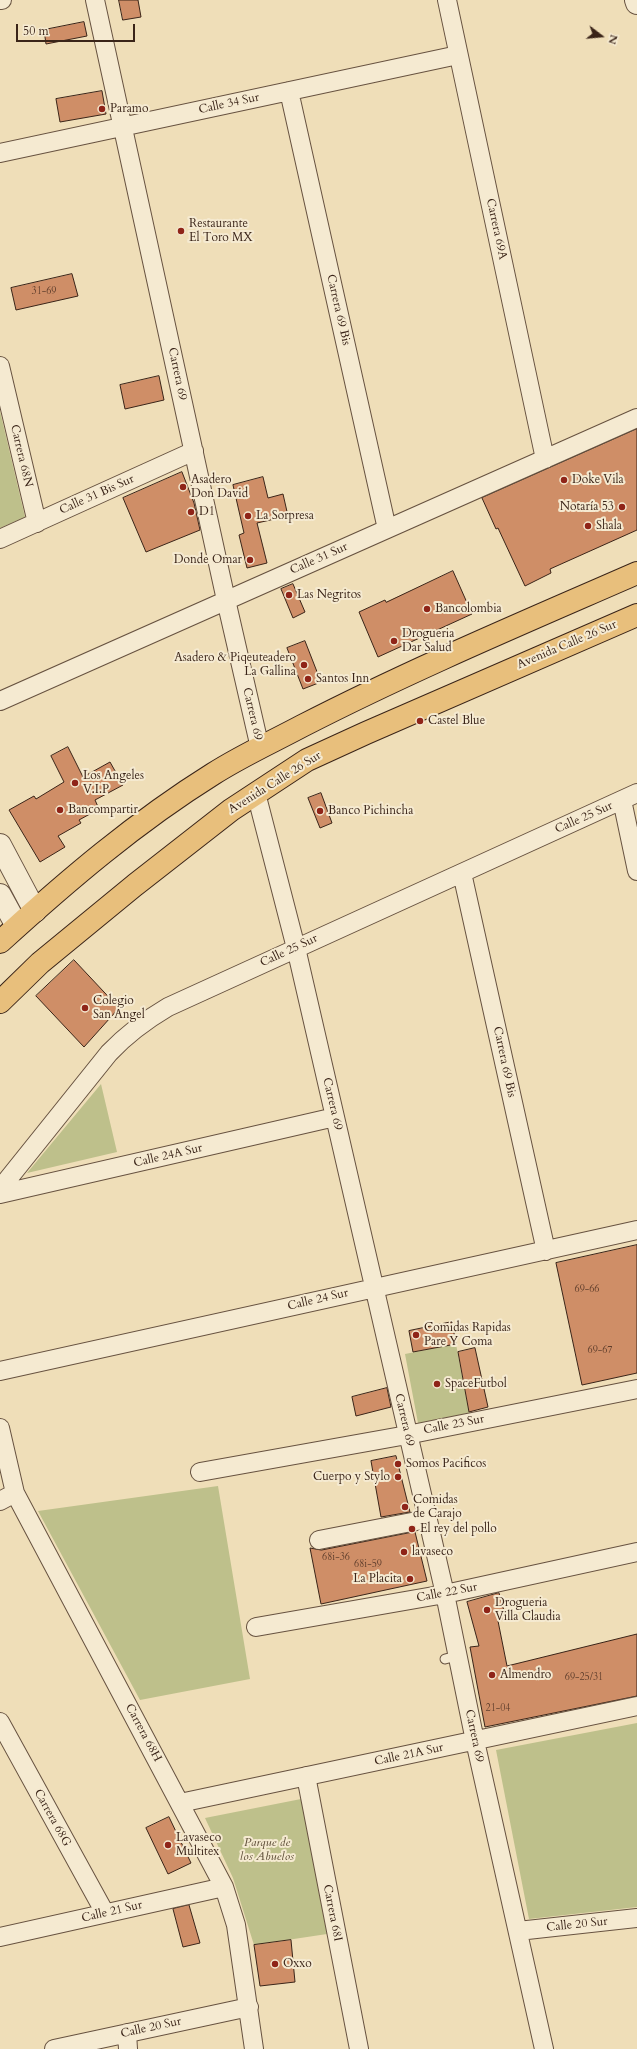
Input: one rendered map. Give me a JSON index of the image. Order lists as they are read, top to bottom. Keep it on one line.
{"streets":{"main road":["Avenida Calle 26 Sur"],"street":["Calle 34 Sur","Carrera 69A","Carrera 69 Bis","Carrera 69","Carrera 68N","Calle 31 Bis Sur","Calle 31 Sur","Calle 25 Sur","Calle 24A Sur","Calle 24 Sur","Calle 23 Sur","Calle 22 Sur","Carrera 68H","Calle 21A Sur","Carrera 68G","Calle 21 Sur","Carrera 68I","Calle 20 Sur"]},"crossings":[["Calle 34 Sur","Carrera 69A"],["Calle 34 Sur","Carrera 69 Bis"],["Calle 34 Sur","Carrera 69"],["Carrera 69A","Calle 31 Sur"],["Carrera 69 Bis","Calle 31 Sur"],["Carrera 69 Bis","Calle 25 Sur"],["Carrera 69 Bis","Calle 24 Sur"],["Carrera 69","Calle 31 Bis Sur"],["Carrera 69","Calle 31 Sur"],["Carrera 69","Avenida Calle 26 Sur"],["Carrera 69","Calle 25 Sur"],["Carrera 69","Calle 24A Sur"],["Carrera 69","Calle 24 Sur"],["Carrera 69","Calle 23 Sur"],["Carrera 69","Calle 22 Sur"],["Carrera 69","Calle 21A Sur"],["Carrera 69","Calle 20 Sur"],["Carrera 68N","Calle 31 Bis Sur"],["Carrera 68H","Calle 21A Sur"],["Carrera 68H","Calle 21 Sur"],["Carrera 68H","Calle 20 Sur"],["Calle 21A Sur","Carrera 68I"],["Carrera 68G","Calle 21 Sur"]],"parks":["Parque de los Abuelos"],"places":["Paramo","Restaurante El Toro MX","Doke Vila","Asadero Don David","Notaría 53","D1","La Sorpresa","Shala","Donde Omar","Las Negritos","Bancolombia","Drogueria Dar Salud","Asadero & Piqeuteadero La Gallina","Santos Inn","Castel Blue","Los Angeles V.I.P","Bancompartir","Banco Pichincha","Colegio San Angel","Comidas Rapidas Pare Y Coma","SpaceFutbol","Somos Pacificos","Cuerpo y Stylo","Comidas de Carajo","El rey del pollo","lavaseco","La Placita","Drogueria Villa Claudia","Almendro","Lavaseco Multitex","Oxxo"],"house_numbers":["31-69","69-66","69-67","68i-36","68i-59","69-25/31","21-04"],"scale_bar":"50 m","north":"right"}
